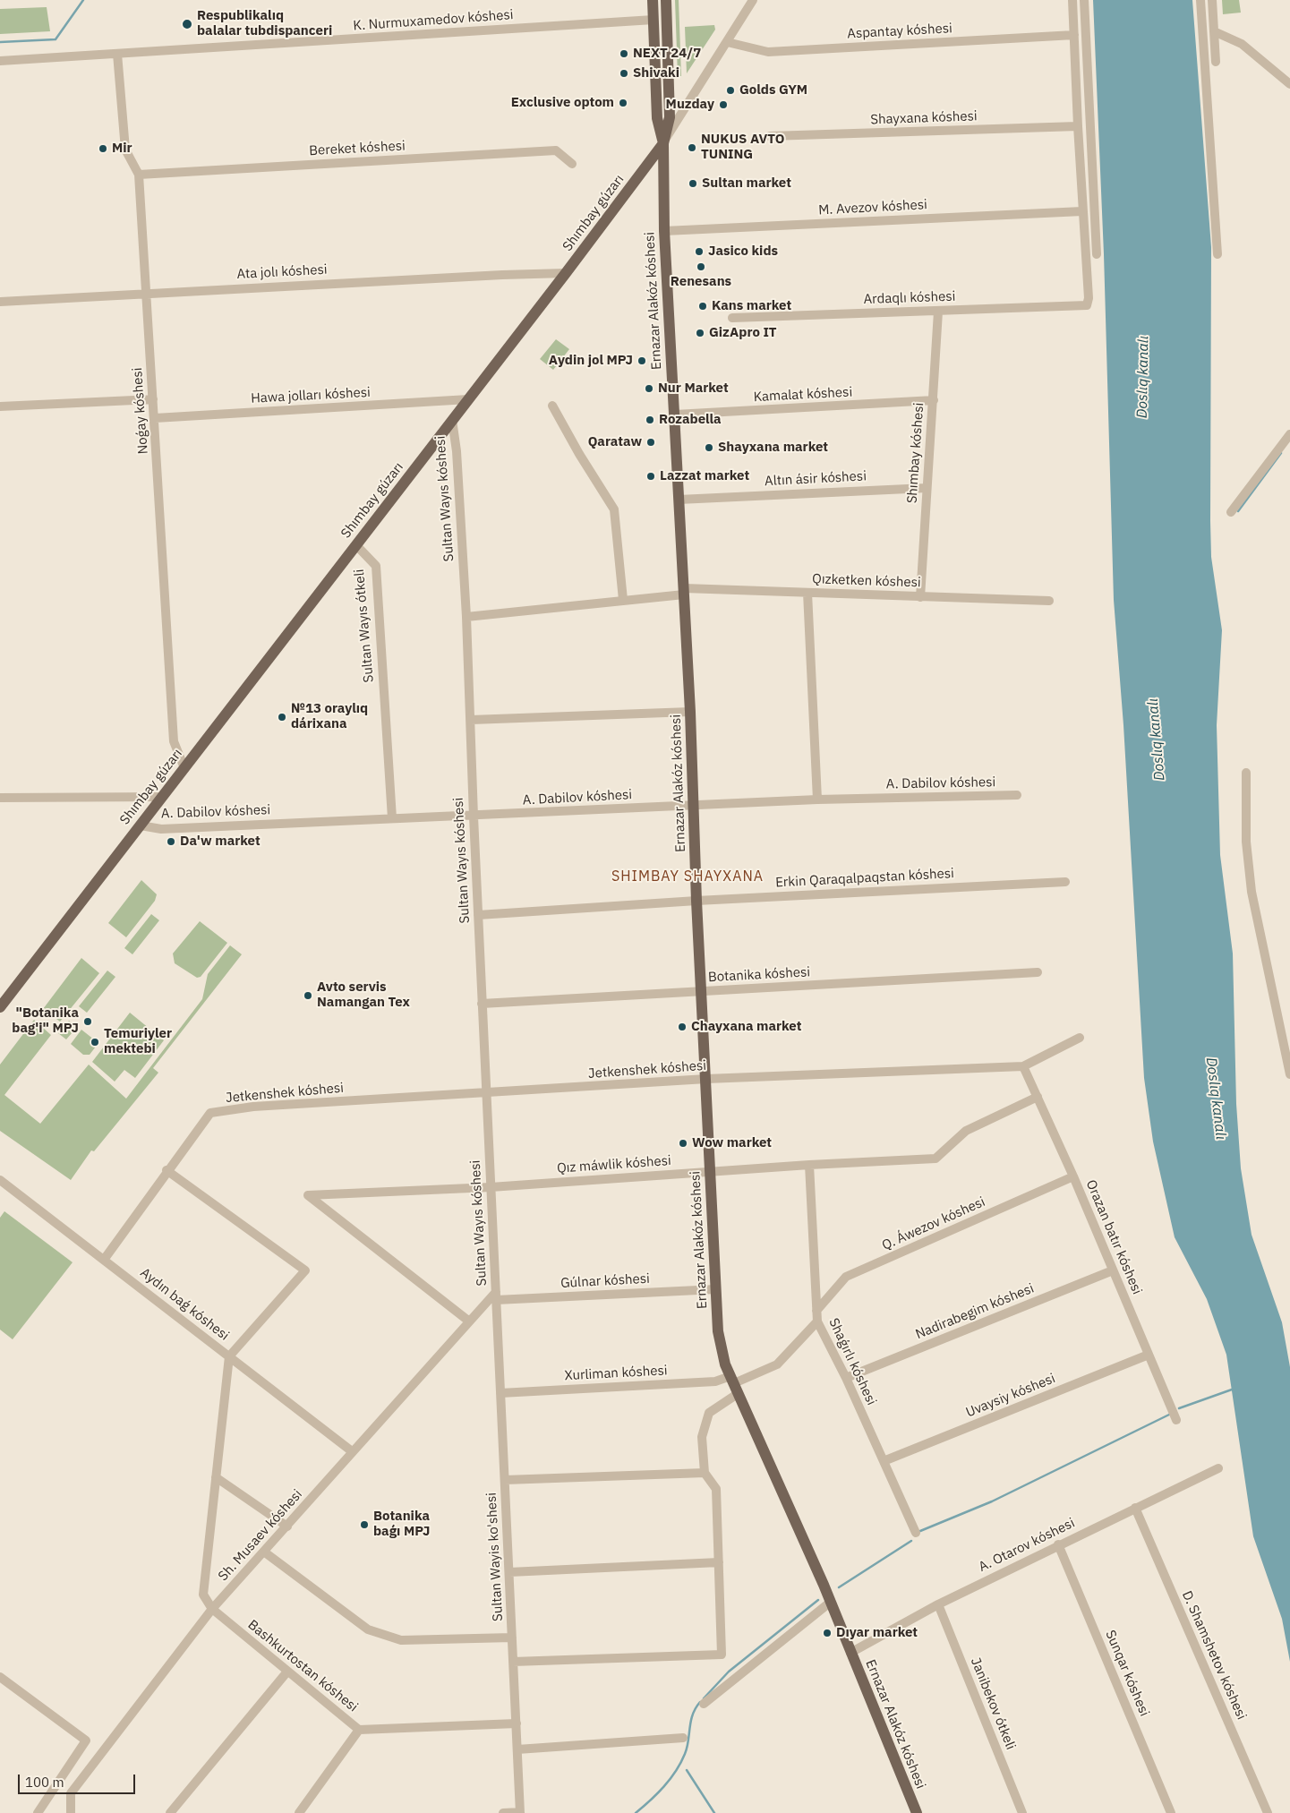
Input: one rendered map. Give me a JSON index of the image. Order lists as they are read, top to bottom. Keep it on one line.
{"streets":{"main road":["Shımbay gúzarı","Ernazar Alakóz kóshesi"],"street":["K. Nurmuxamedov kóshesi","Aspantay kóshesi","Shayxana kóshesi","Bereket kóshesi","M. Avezov kóshesi","Ata jolı kóshesi","Ardaqlı kóshesi","Kamalat kóshesi","Hawa jolları kóshesi","Noǵay kóshesi","Shımbay kóshesi","Altın ásir kóshesi","Sultan Wayıs kóshesi","Qızketken kóshesi","Sultan Wayıs ótkeli","A. Dabilov kóshesi","Erkin Qaraqalpaqstan kóshesi","Botanika kóshesi","Jetkenshek kóshesi","Qız máwlik kóshesi","Q. Áwezov kóshesi","Orazan batır kóshesi","Gúlnar kóshesi","Aydın baǵ kóshesi","Nadirabegim kóshesi","Shaǵırlı kóshesi","Xurliman kóshesi","Uvaysiy kóshesi","Sh. Musaev kóshesi","A. Otarov kóshesi","Sultan Wayis ko'shesi","D. Shamshetov kóshesi","Bashkurtostan kóshesi","Sunqar kóshesi","Janibekov ótkeli"]},"crossings":[["K. Nurmuxamedov kóshesi","Ernazar Alakóz kóshesi"],["K. Nurmuxamedov kóshesi","Noǵay kóshesi"],["Aspantay kóshesi","Shımbay gúzarı"],["Bereket kóshesi","Noǵay kóshesi"],["M. Avezov kóshesi","Ardaqlı kóshesi"],["M. Avezov kóshesi","Ernazar Alakóz kóshesi"],["Shımbay gúzarı","Ata jolı kóshesi"],["Shımbay gúzarı","Ernazar Alakóz kóshesi"],["Shımbay gúzarı","Hawa jolları kóshesi"],["Shımbay gúzarı","Noǵay kóshesi"],["Shımbay gúzarı","Sultan Wayıs kóshesi"],["Shımbay gúzarı","Sultan Wayıs ótkeli"],["Shımbay gúzarı","A. Dabilov kóshesi"],["Ata jolı kóshesi","Noǵay kóshesi"],["Ardaqlı kóshesi","Shımbay kóshesi"],["Ernazar Alakóz kóshesi","Kamalat kóshesi"],["Ernazar Alakóz kóshesi","Altın ásir kóshesi"],["Ernazar Alakóz kóshesi","Qızketken kóshesi"],["Ernazar Alakóz kóshesi","A. Dabilov kóshesi"],["Ernazar Alakóz kóshesi","Erkin Qaraqalpaqstan kóshesi"],["Ernazar Alakóz kóshesi","Botanika kóshesi"],["Ernazar Alakóz kóshesi","Jetkenshek kóshesi"],["Ernazar Alakóz kóshesi","Qız máwlik kóshesi"],["Ernazar Alakóz kóshesi","Gúlnar kóshesi"],["Ernazar Alakóz kóshesi","Xurliman kóshesi"],["Ernazar Alakóz kóshesi","A. Otarov kóshesi"],["Kamalat kóshesi","Shımbay kóshesi"],["Hawa jolları kóshesi","Noǵay kóshesi"],["Shımbay kóshesi","Altın ásir kóshesi"],["Shımbay kóshesi","Qızketken kóshesi"],["Sultan Wayıs kóshesi","Qızketken kóshesi"],["Sultan Wayıs kóshesi","A. Dabilov kóshesi"],["Sultan Wayıs kóshesi","Erkin Qaraqalpaqstan kóshesi"],["Sultan Wayıs kóshesi","Botanika kóshesi"],["Sultan Wayıs kóshesi","Jetkenshek kóshesi"],["Sultan Wayıs kóshesi","Qız máwlik kóshesi"],["Sultan Wayıs kóshesi","Gúlnar kóshesi"],["Sultan Wayıs kóshesi","Sh. Musaev kóshesi"],["Sultan Wayıs kóshesi","Sultan Wayis ko'shesi"],["Sultan Wayıs ótkeli","A. Dabilov kóshesi"],["Jetkenshek kóshesi","Orazan batır kóshesi"],["Qız máwlik kóshesi","Orazan batır kóshesi"],["Qız máwlik kóshesi","Shaǵırlı kóshesi"],["Qız máwlik kóshesi","Sh. Musaev kóshesi"],["Q. Áwezov kóshesi","Orazan batır kóshesi"],["Q. Áwezov kóshesi","Shaǵırlı kóshesi"],["Orazan batır kóshesi","Nadirabegim kóshesi"],["Orazan batır kóshesi","Uvaysiy kóshesi"],["Gúlnar kóshesi","Sh. Musaev kóshesi"],["Gúlnar kóshesi","Sultan Wayis ko'shesi"],["Aydın baǵ kóshesi","Sh. Musaev kóshesi"],["Nadirabegim kóshesi","Shaǵırlı kóshesi"],["Shaǵırlı kóshesi","Uvaysiy kóshesi"],["Xurliman kóshesi","Sultan Wayis ko'shesi"],["Sh. Musaev kóshesi","Sultan Wayis ko'shesi"],["Sh. Musaev kóshesi","Bashkurtostan kóshesi"],["A. Otarov kóshesi","D. Shamshetov kóshesi"],["A. Otarov kóshesi","Sunqar kóshesi"],["A. Otarov kóshesi","Janibekov ótkeli"],["Sultan Wayis ko'shesi","Bashkurtostan kóshesi"]],"districts":["SHIMBAY SHAYXANA"],"water":["Doslıq kanalı"],"places":["Respublikalıq balalar tubdispanceri","NEXT 24/7","Shivaki","Golds GYM","Exclusive optom","Muzday","NUKUS AVTO TUNING","Mir","Sultan market","Jasico kids","Renesans","Kans market","GizApro IT","Aydin jol MPJ","Nur Market","Rozabella","Qarataw","Shayxana market","Lazzat market","№13 oraylıq dárixana","Da'w market","Avto servis Namangan Tex","\"Botanika bag'i\" MPJ","Chayxana market","Temuriyler mektebi","Wow market","Botanika baǵı MPJ","Dıyar market"],"scale_bar":"100 m"}
